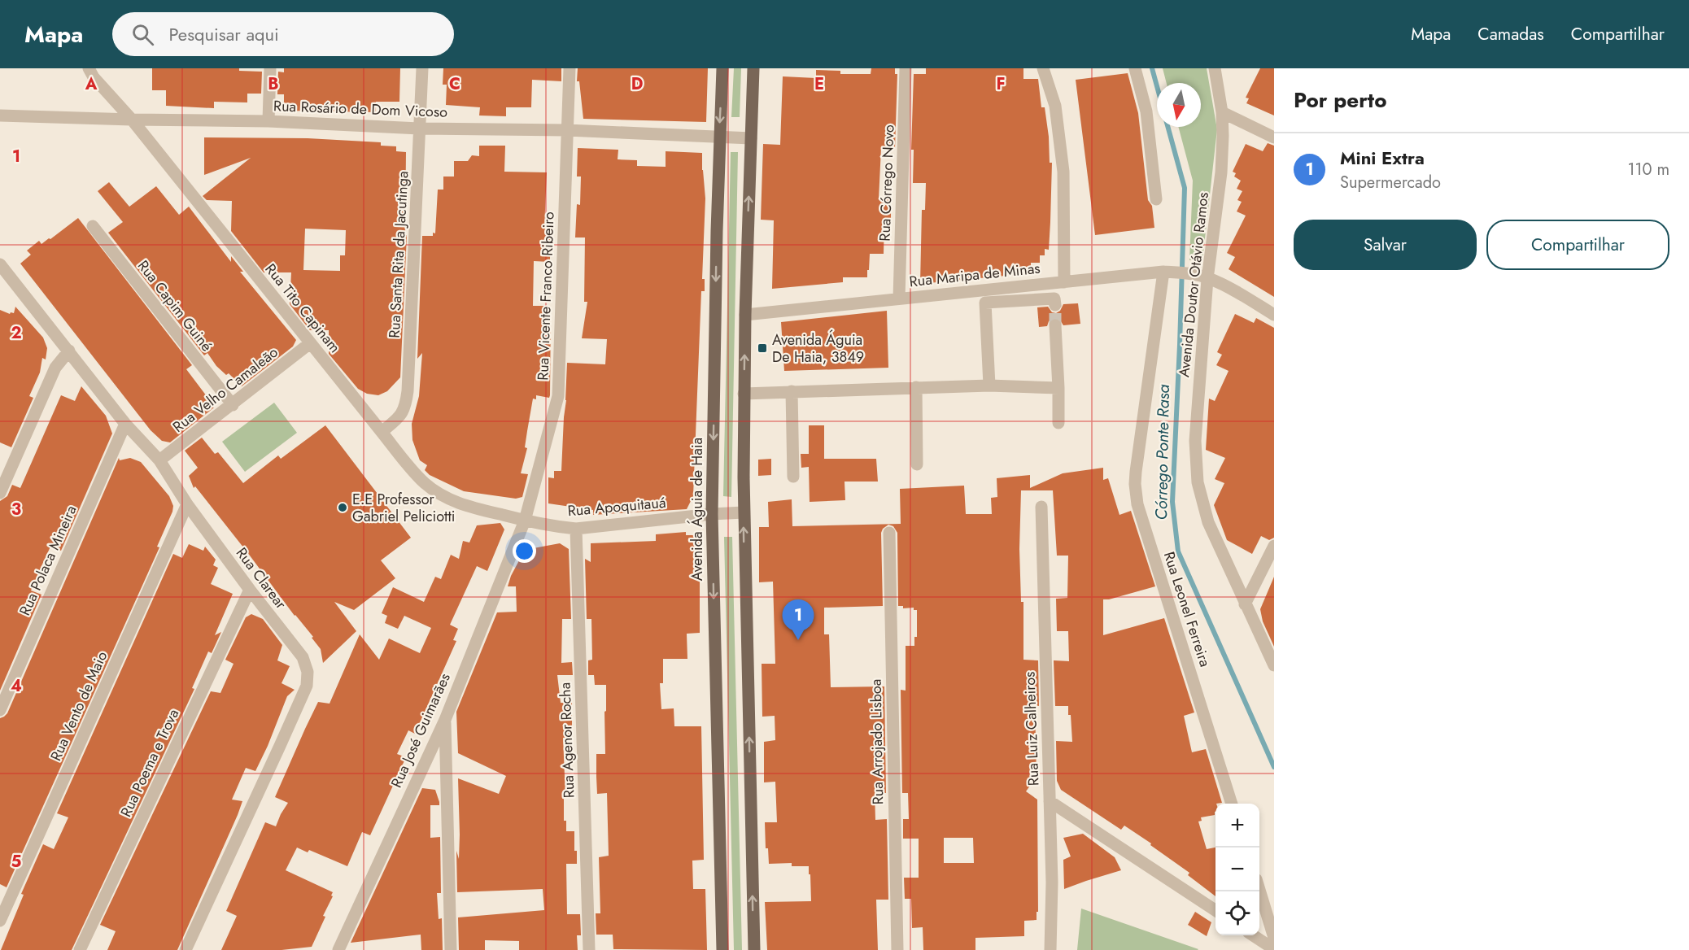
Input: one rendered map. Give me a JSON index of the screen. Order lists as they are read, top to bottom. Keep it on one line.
{"streets":{"main road":["Avenida Águia de Haia"],"street":["Rua Rosário de Dom Vicoso","Rua Córrego Novo","Rua Santa Rita da Jacutinga","Rua Maripa de Minas","Avenida Doutor Otávio Ramos","Rua Vicente Franco Ribeiro","Rua Capim Guiné","Rua Tito Capinam","Rua Velho Camaleão","Rua Apoquitauá","Rua Polaca Mineira","Rua Clarear","Rua Leonel Ferreira","Rua Vento de Maio","Rua Luiz Calheiros","Rua José Guimarães","Rua Agenor Rocha","Rua Arrojado Lisboa","Rua Poema e Trova"]},"crossings":[["Rua Rosário de Dom Vicoso","Rua Santa Rita da Jacutinga"],["Rua Rosário de Dom Vicoso","Rua Vicente Franco Ribeiro"],["Rua Rosário de Dom Vicoso","Rua Tito Capinam"],["Rua Rosário de Dom Vicoso","Avenida Águia de Haia"],["Rua Córrego Novo","Rua Maripa de Minas"],["Rua Santa Rita da Jacutinga","Rua Tito Capinam"],["Rua Maripa de Minas","Avenida Doutor Otávio Ramos"],["Rua Maripa de Minas","Rua Leonel Ferreira"],["Rua Vicente Franco Ribeiro","Rua Tito Capinam"],["Rua Vicente Franco Ribeiro","Rua Apoquitauá"],["Rua Vicente Franco Ribeiro","Rua José Guimarães"],["Rua Capim Guiné","Rua Velho Camaleão"],["Rua Tito Capinam","Rua Velho Camaleão"],["Rua Tito Capinam","Rua Apoquitauá"],["Rua Tito Capinam","Rua José Guimarães"],["Rua Velho Camaleão","Rua Clarear"],["Rua Apoquitauá","Avenida Águia de Haia"],["Rua Apoquitauá","Rua José Guimarães"],["Rua Apoquitauá","Rua Agenor Rocha"],["Rua Polaca Mineira","Rua Clarear"],["Rua Clarear","Rua Vento de Maio"],["Rua Clarear","Rua Poema e Trova"]],"water":["Córrego Ponte Rasa"],"places":{"transit":["Avenida Águia De Haia, 3849"],"other":["E.E Professor Gabriel Peliciotti"]},"north":"bottom","page":{"header":"Mapa","search":"Pesquisar aqui","nav":["Mapa","Camadas","Compartilhar"],"heading":"Por perto","list":[{"mark":"1","name":"Mini Extra","note":"Supermercado","value":"110 m"}],"buttons":["Salvar","Compartilhar"],"pins":"1","map_buttons":["+","−"]},"grid":{"columns":["A","B","C","D","E","F"],"rows":["1","2","3","4","5"]}}
